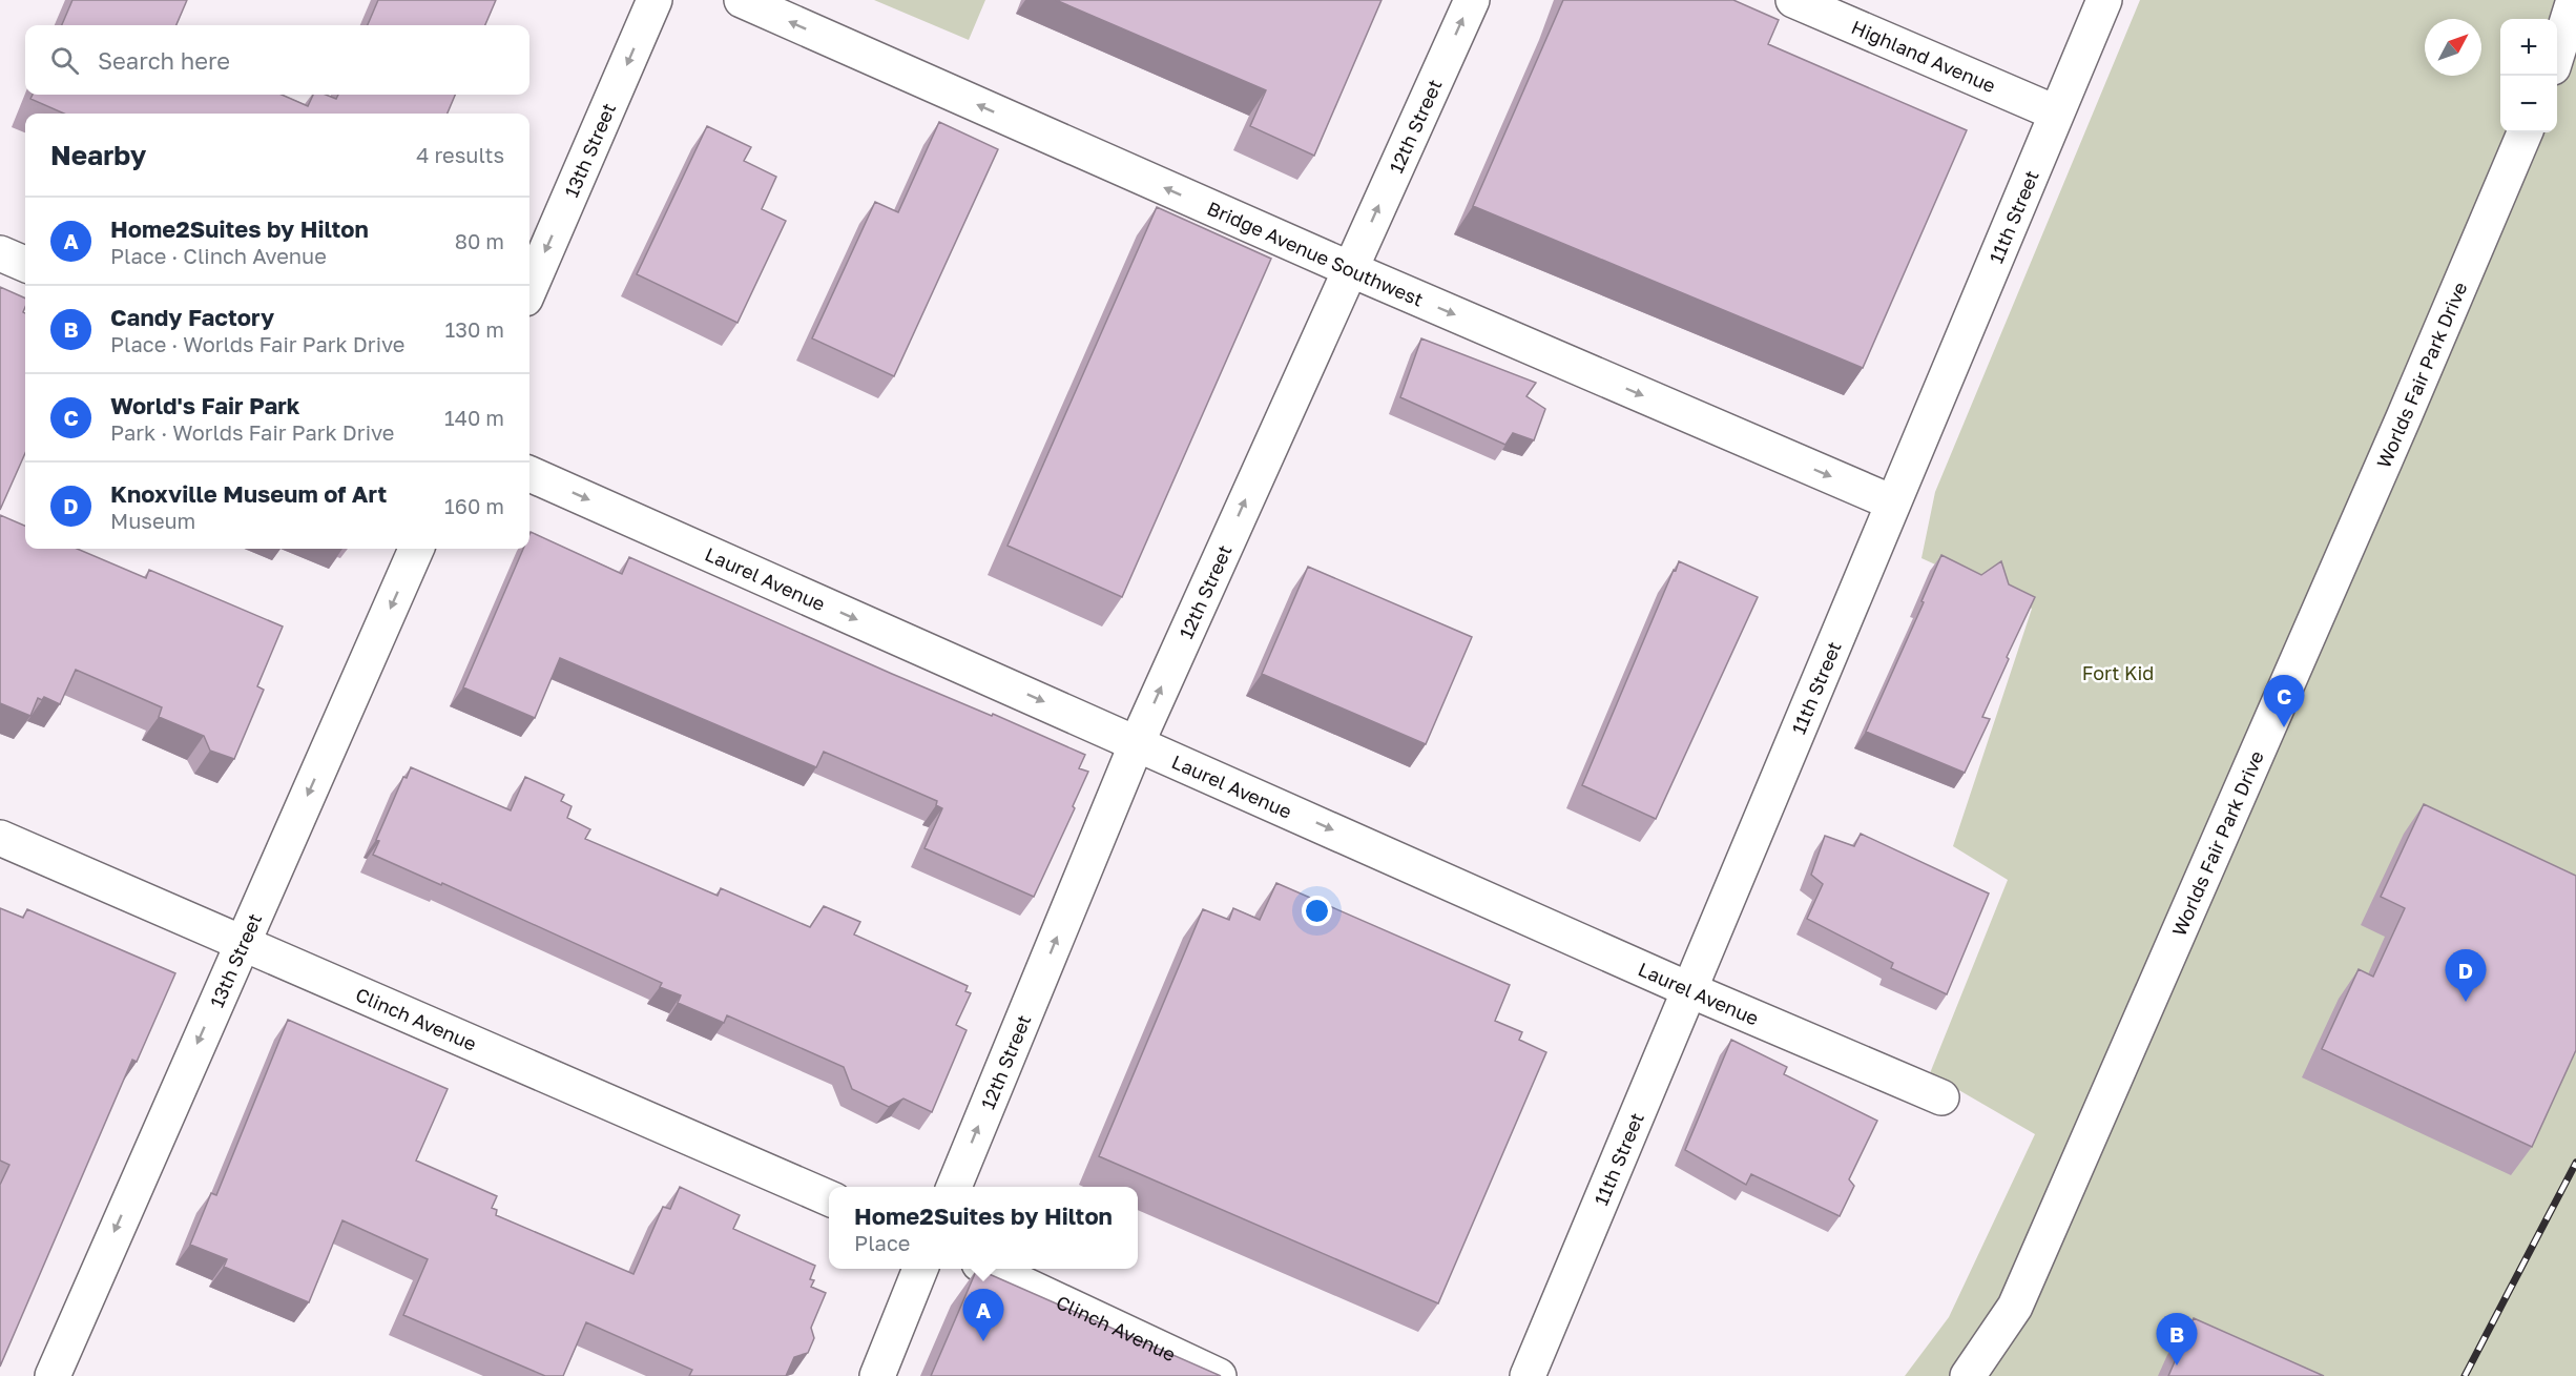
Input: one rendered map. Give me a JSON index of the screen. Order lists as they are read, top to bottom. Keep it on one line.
{"streets":{"street":["Highland Avenue","12th Street","13th Street","11th Street","Bridge Avenue Southwest","Worlds Fair Park Drive","Laurel Avenue","Clinch Avenue"]},"crossings":[["Highland Avenue","11th Street"],["12th Street","Bridge Avenue Southwest"],["12th Street","Laurel Avenue"],["13th Street","Clinch Avenue"],["11th Street","Bridge Avenue Southwest"],["11th Street","Laurel Avenue"]],"one_way":["12th Street","13th Street","Laurel Avenue"],"parks":["Fort Kid"],"north":"top right","page":{"map_buttons":["+","−"],"search":"Search here","heading":["Nearby","4 results"],"list":[{"mark":"A","name":"Home2Suites by Hilton","note":"Place · Clinch Avenue","value":"80 m"},{"mark":"B","name":"Candy Factory","note":"Place · Worlds Fair Park Drive","value":"130 m"},{"mark":"C","name":"World's Fair Park","note":"Park · Worlds Fair Park Drive","value":"140 m"},{"mark":"D","name":"Knoxville Museum of Art","note":"Museum","value":"160 m"}],"pins":["C","D","A","B"],"popup":["Home2Suites by Hilton","Place"]}}
